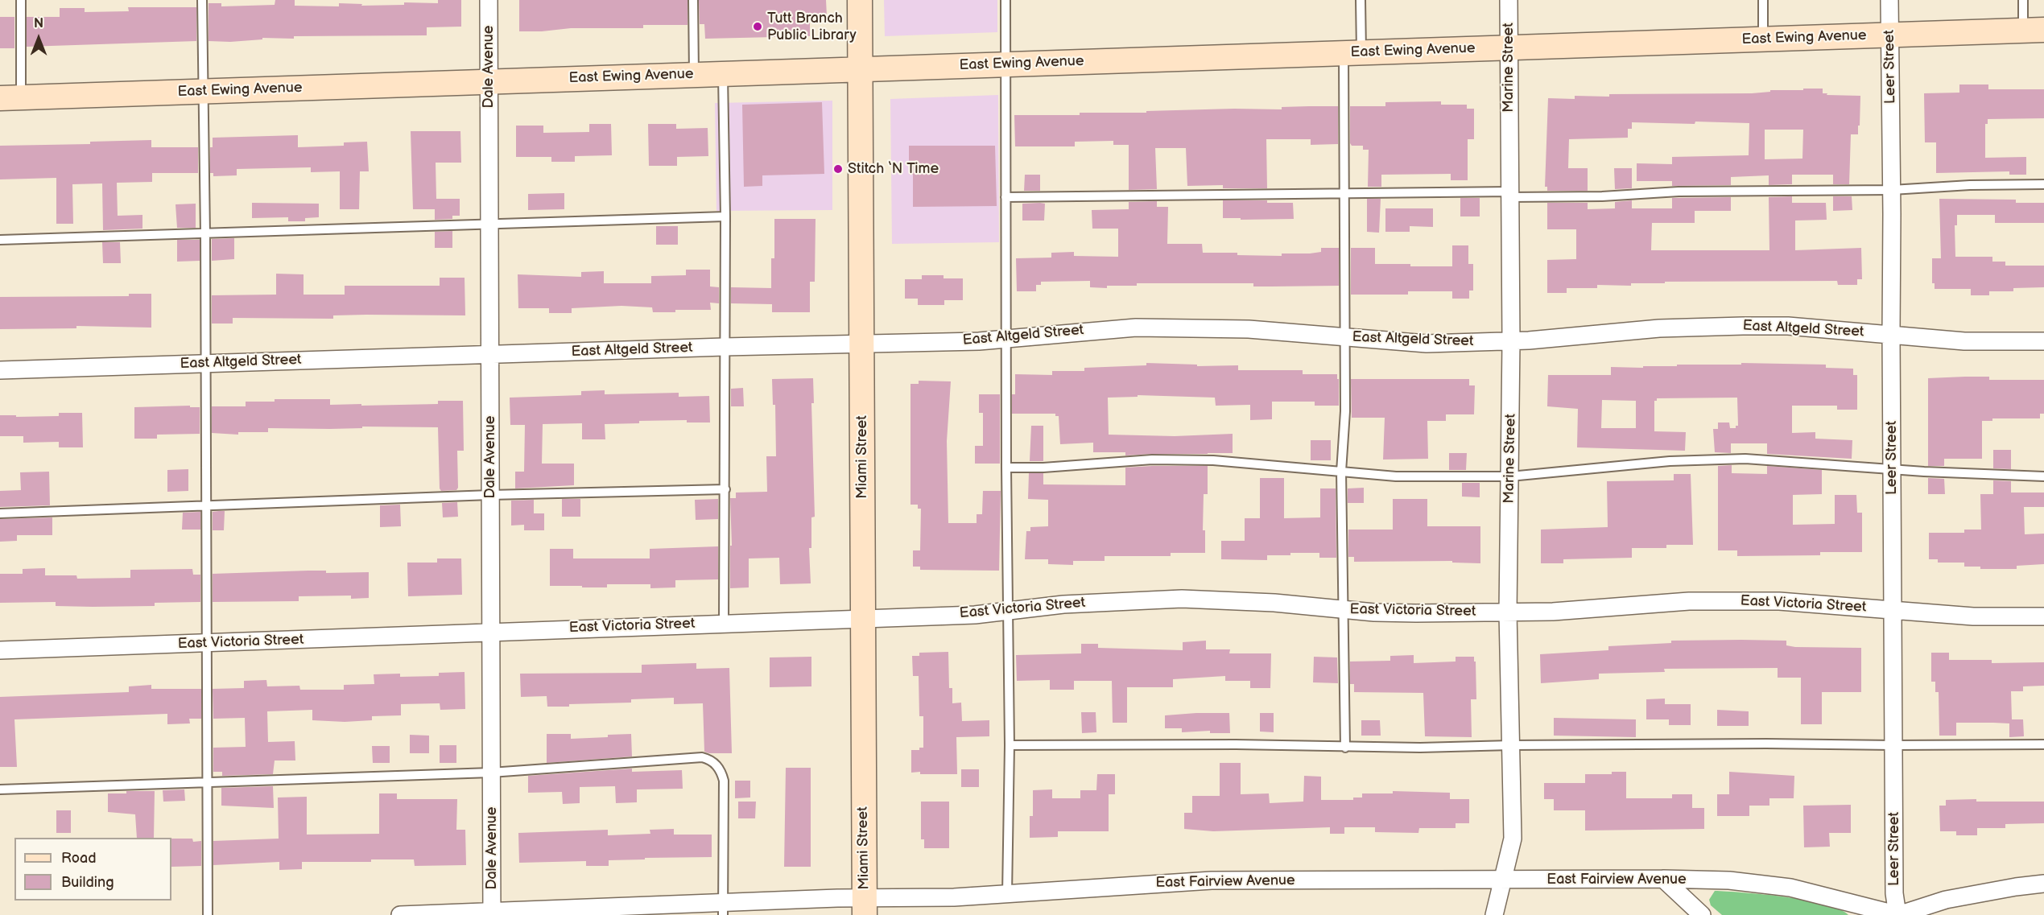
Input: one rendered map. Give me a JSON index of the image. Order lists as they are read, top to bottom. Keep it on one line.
{"streets":{"street":["East Ewing Avenue","Dale Avenue","Leer Street","Marine Street","East Altgeld Street","Miami Street","East Victoria Street","East Fairview Avenue"]},"crossings":[["East Ewing Avenue","Dale Avenue"],["East Ewing Avenue","Leer Street"],["East Ewing Avenue","Marine Street"],["East Ewing Avenue","Miami Street"],["Dale Avenue","East Altgeld Street"],["Dale Avenue","East Victoria Street"],["Dale Avenue","East Fairview Avenue"],["Leer Street","East Altgeld Street"],["Leer Street","East Victoria Street"],["Leer Street","East Fairview Avenue"],["Marine Street","East Altgeld Street"],["Marine Street","East Victoria Street"],["Marine Street","East Fairview Avenue"],["East Altgeld Street","Miami Street"],["Miami Street","East Victoria Street"],["Miami Street","East Fairview Avenue"]],"places":["Tutt Branch Public Library","Stitch ‘N Time"],"legend":["Road","Building"],"north":"top"}
